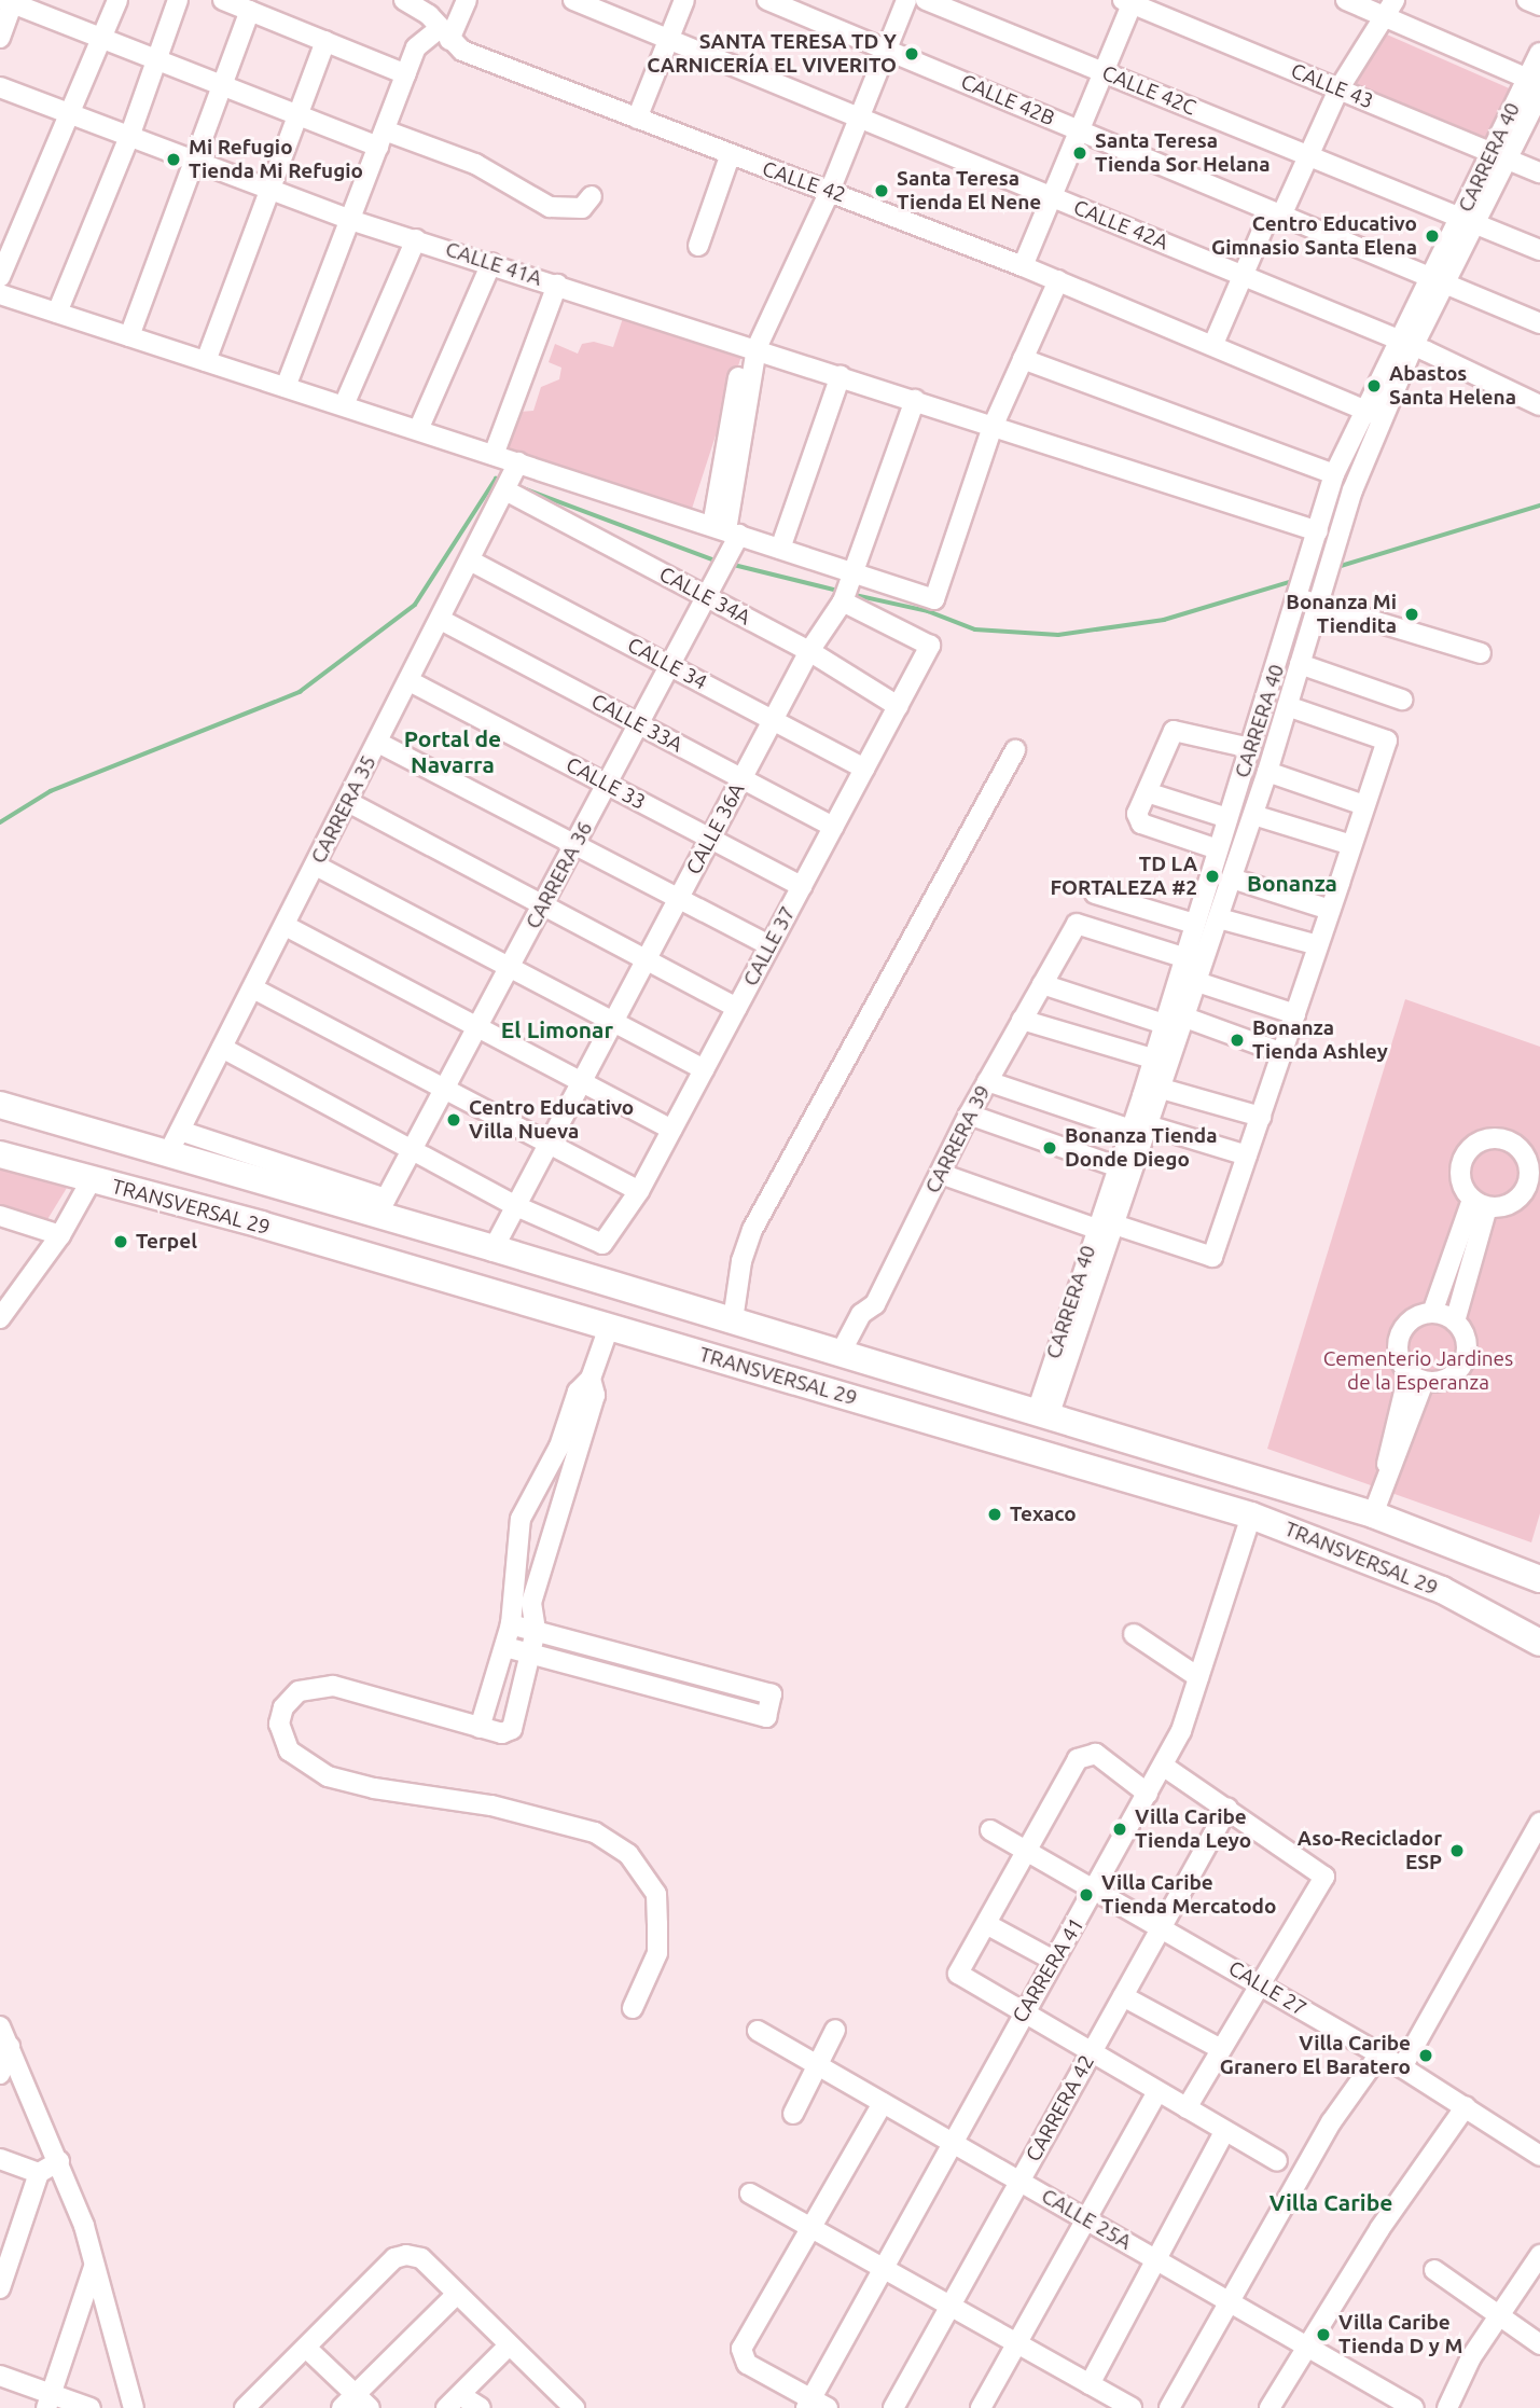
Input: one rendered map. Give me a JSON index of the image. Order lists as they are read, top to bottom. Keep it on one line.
{"streets":{"highway":["TRANSVERSAL 29"],"street":["CALLE 43","CALLE 42C","CALLE 42B","CARRERA 40","CALLE 42","CALLE 42A","CALLE 41A","CALLE 34A","CALLE 34","CALLE 33A","CALLE 33","CARRERA 35","CALLE 36A","CARRERA 36","CALLE 37","CARRERA 39","CARRERA 41","CALLE 27","CARRERA 42","CALLE 25A"]},"crossings":[["CALLE 43","CARRERA 40"],["CALLE 42C","CARRERA 40"],["CALLE 42B","CARRERA 40"],["CALLE 42B","CARRERA 36"],["CARRERA 40","CALLE 42"],["CARRERA 40","CALLE 42A"],["CARRERA 40","CALLE 41A"],["CARRERA 40","CARRERA 39"],["CARRERA 40","TRANSVERSAL 29"],["CALLE 42","CARRERA 36"],["CALLE 42A","CARRERA 36"],["CALLE 41A","CALLE 36A"],["CALLE 41A","CARRERA 36"],["CALLE 34A","CARRERA 35"],["CALLE 34A","CALLE 36A"],["CALLE 34A","CARRERA 36"],["CALLE 34A","CALLE 37"],["CALLE 34","CARRERA 35"],["CALLE 34","CALLE 36A"],["CALLE 34","CARRERA 36"],["CALLE 34","CALLE 37"],["CALLE 33A","CARRERA 35"],["CALLE 33A","CALLE 36A"],["CALLE 33A","CARRERA 36"],["CALLE 33A","CALLE 37"],["CALLE 33","CARRERA 35"],["CALLE 33","CALLE 36A"],["CALLE 33","CARRERA 36"],["CALLE 33","CALLE 37"],["CARRERA 35","TRANSVERSAL 29"],["CALLE 36A","CALLE 37"],["CALLE 36A","TRANSVERSAL 29"],["CARRERA 36","TRANSVERSAL 29"],["CARRERA 39","TRANSVERSAL 29"],["TRANSVERSAL 29","CARRERA 41"],["CARRERA 41","CALLE 27"],["CARRERA 41","CALLE 25A"],["CALLE 27","CARRERA 42"],["CARRERA 42","CALLE 25A"]],"districts":["Portal de Navarra","Bonanza","El Limonar","Villa Caribe"],"parks":["Cementerio Jardines de la Esperanza"],"places":["SANTA TERESA TD Y CARNICERÍA EL VIVERITO","Santa Teresa Tienda Sor Helana","Mi Refugio Tienda Mi Refugio","Santa Teresa Tienda El Nene","Centro Educativo Gimnasio Santa Elena","Abastos Santa Helena","Bonanza Mi Tiendita","TD LA FORTALEZA #2","Bonanza Tienda Ashley","Centro Educativo Villa Nueva","Bonanza Tienda Donde Diego","Terpel","Texaco","Villa Caribe Tienda Leyo","Aso-Reciclador ESP","Villa Caribe Tienda Mercatodo","Villa Caribe Granero El Baratero","Villa Caribe Tienda D y M"]}
